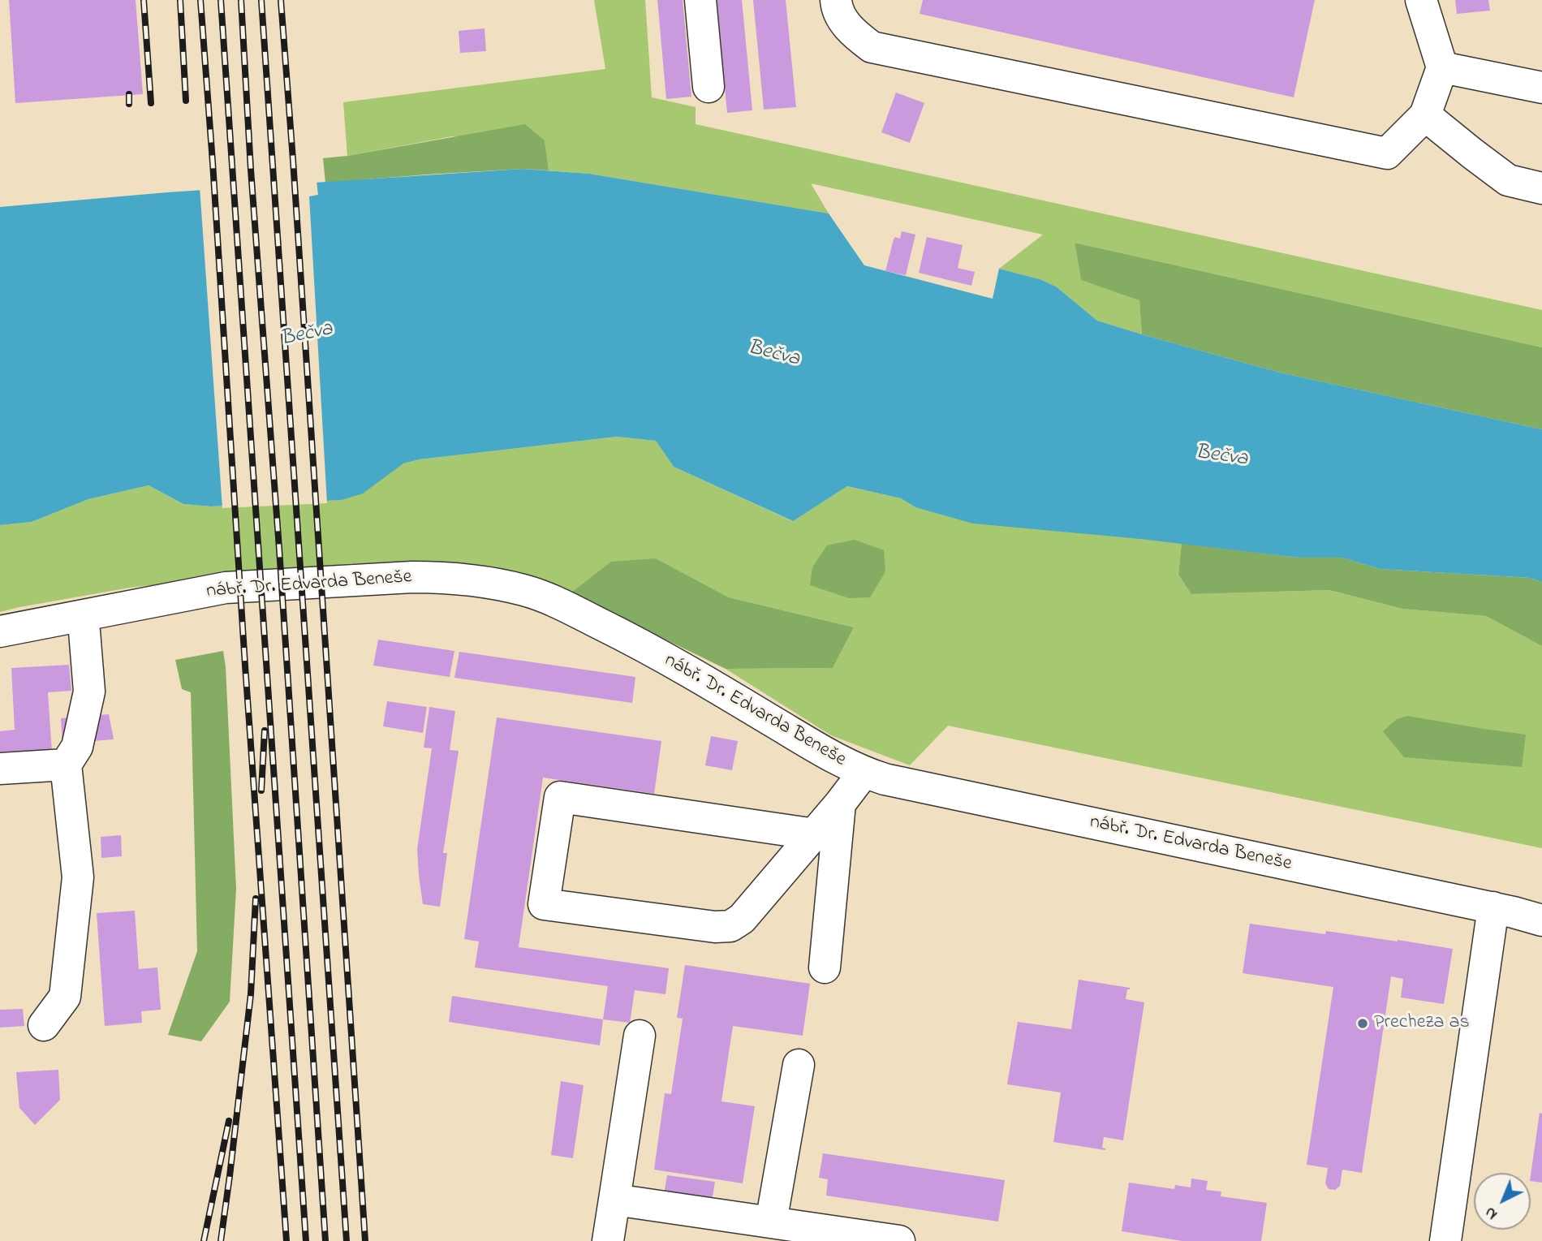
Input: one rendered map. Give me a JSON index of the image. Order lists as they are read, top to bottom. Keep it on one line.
{"streets":{"street":["nábř. Dr. Edvarda Beneše"]},"water":["Bečva"],"places":["Precheza as"],"north":"bottom left"}
